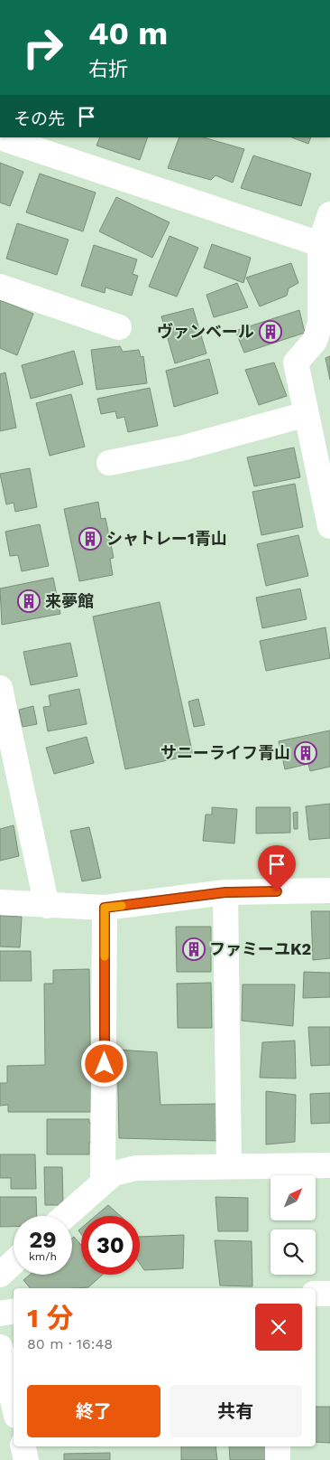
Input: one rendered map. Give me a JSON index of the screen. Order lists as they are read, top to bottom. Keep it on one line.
{"places":{"building":["ヴァンベール","シャトレー1青山","来夢館","サニーライフ青山","ファミーユK2"]},"north":"top right","page":{"turn":["40 m","右折"],"then":"その先","speed":"29 km/h","limit":"30","heading":["1 分","80 m · 16:48"],"buttons":["終了","共有"]}}
